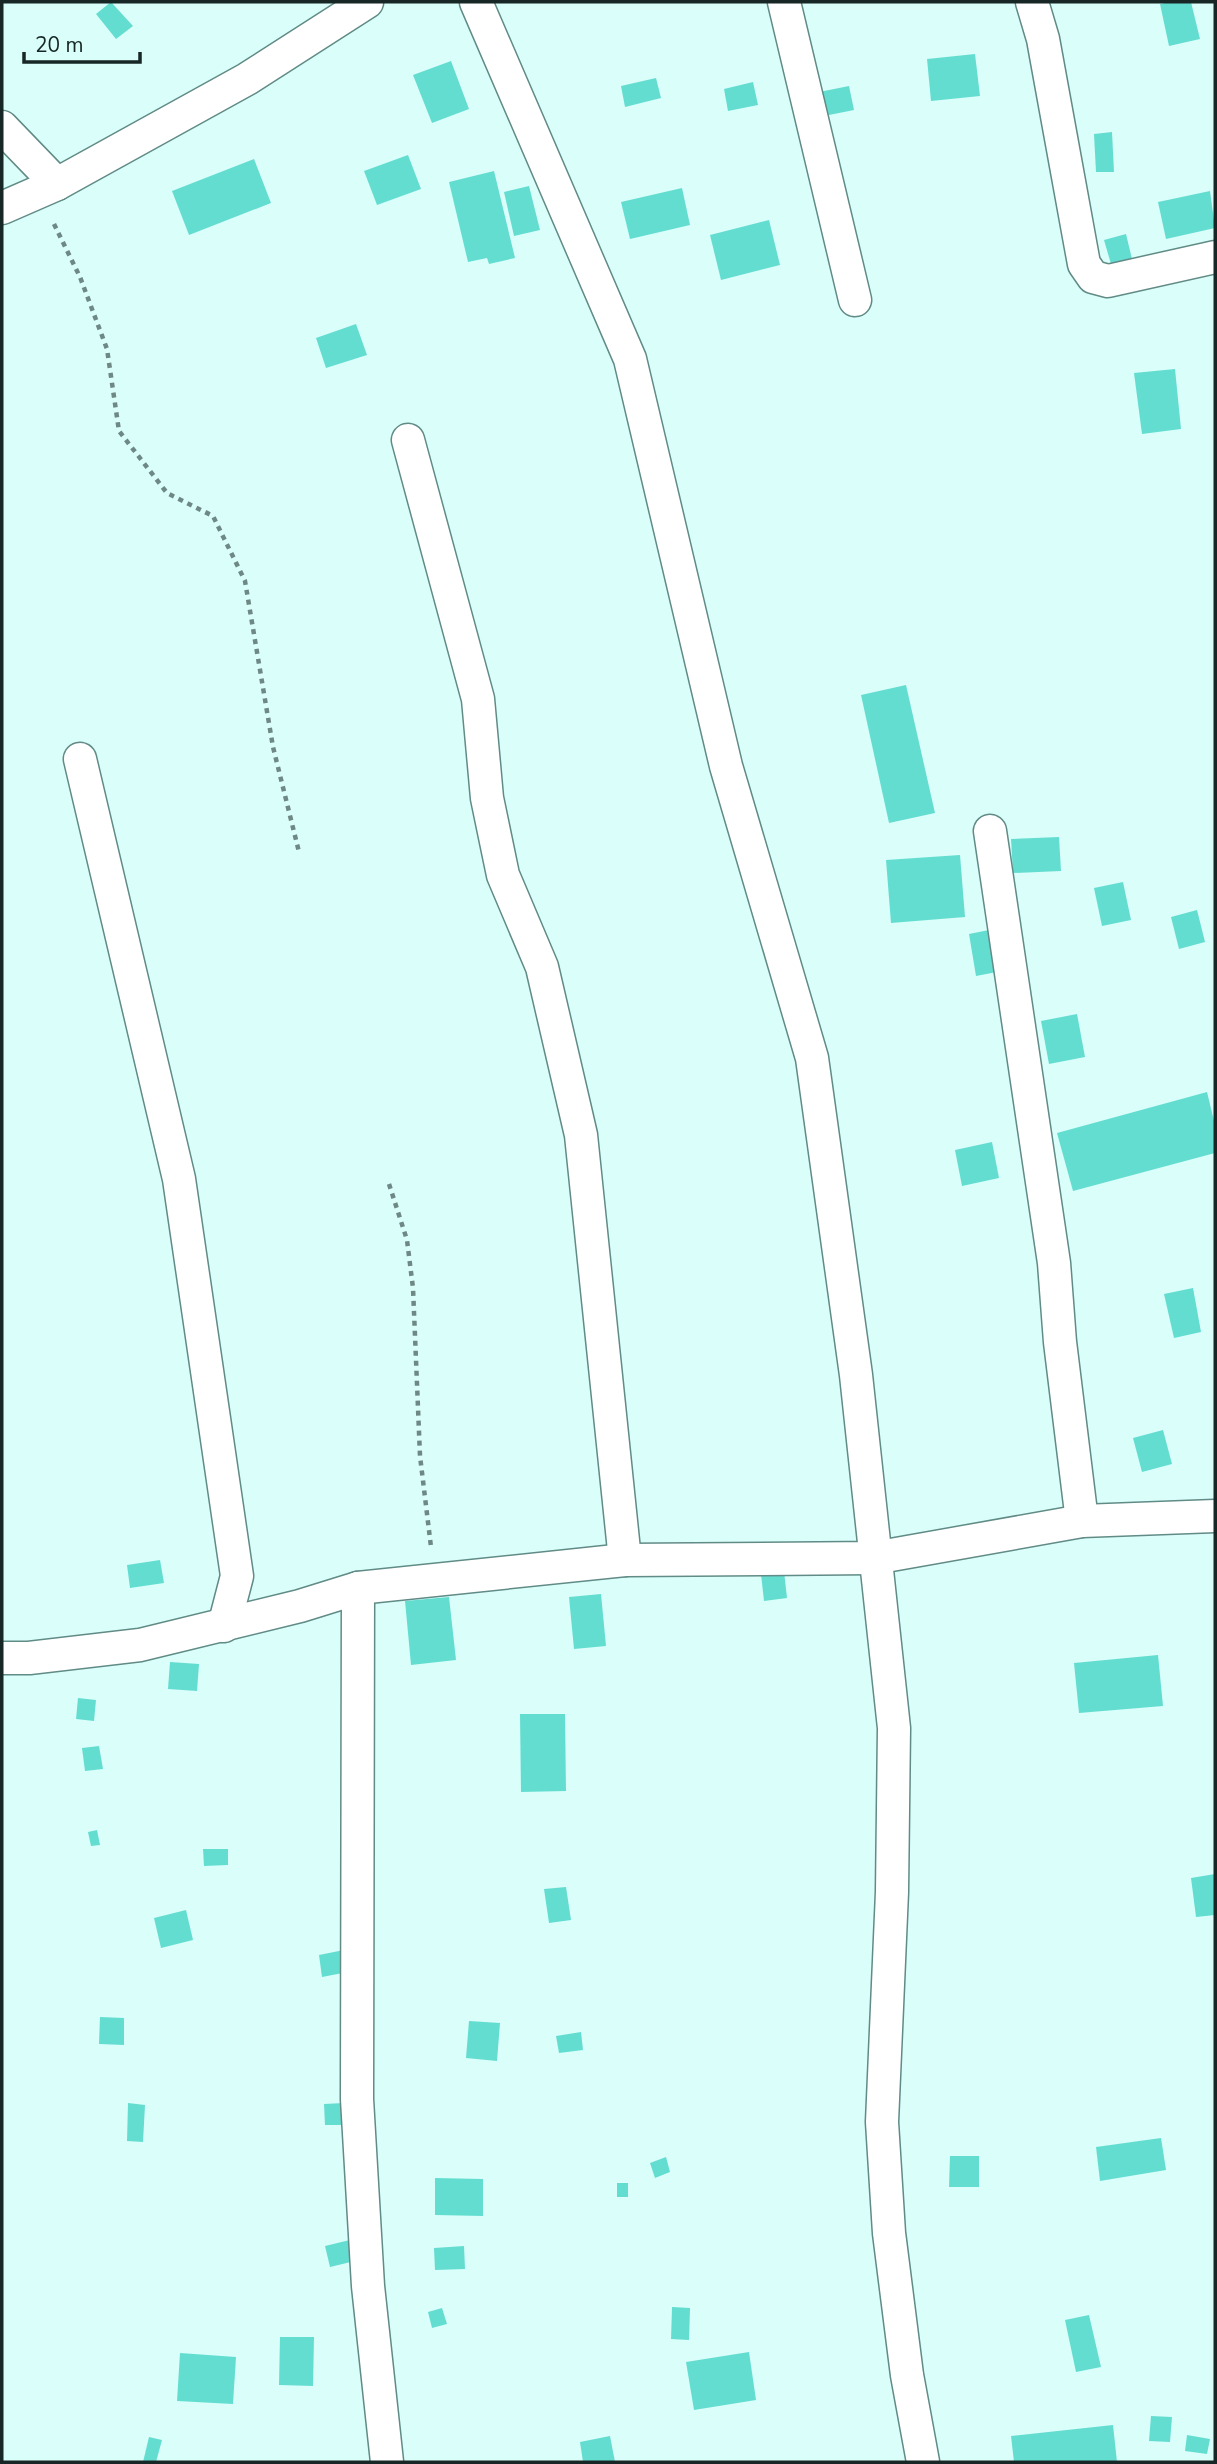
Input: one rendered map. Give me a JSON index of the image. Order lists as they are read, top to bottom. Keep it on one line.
{"scale_bar":"20 m"}
